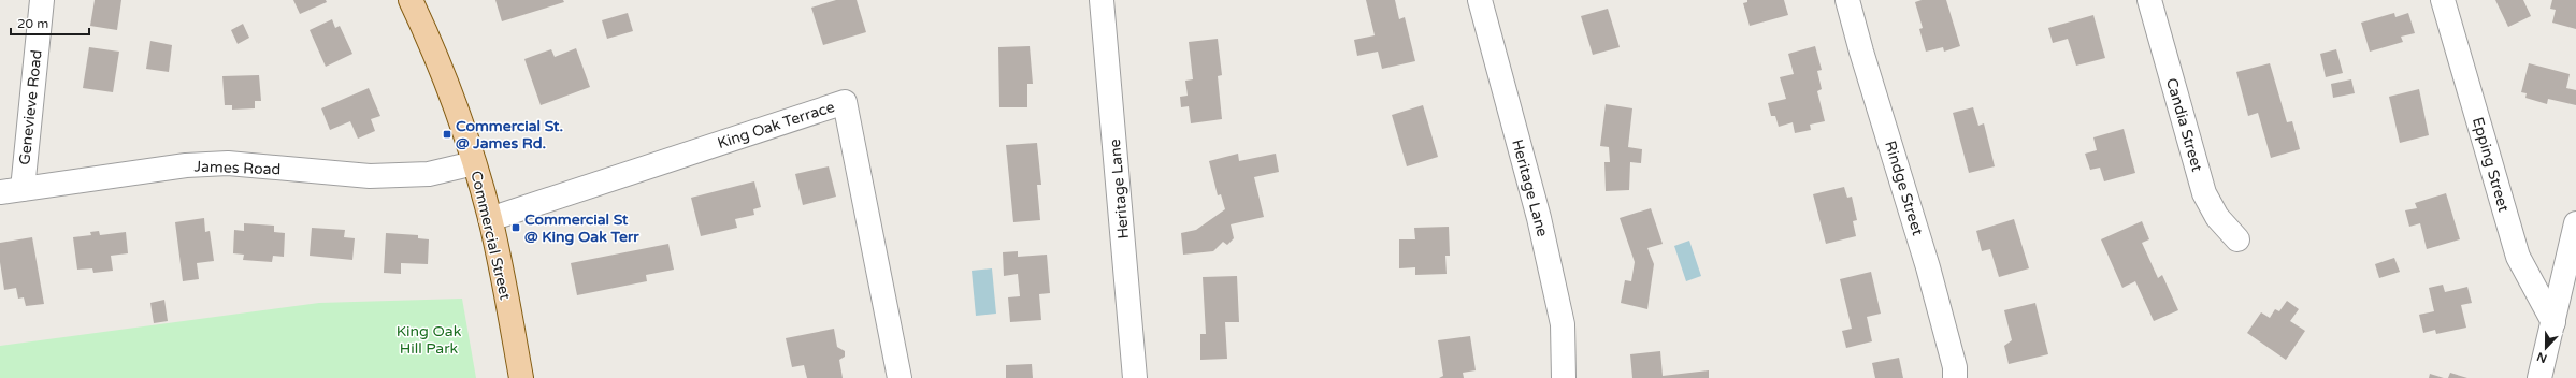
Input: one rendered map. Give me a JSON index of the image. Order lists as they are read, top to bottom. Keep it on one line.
{"streets":{"main road":["Commercial Street"],"street":["Genevieve Road","King Oak Terrace","Candia Street","Epping Street","James Road","Heritage Lane","Rindge Street"]},"crossings":[["Genevieve Road","James Road"],["King Oak Terrace","Commercial Street"],["James Road","Commercial Street"]],"parks":["King Oak Hill Park"],"places":{"transit":["Commercial St. @ James Rd.","Commercial St @ King Oak Terr"]},"scale_bar":"20 m","north":"bottom"}
